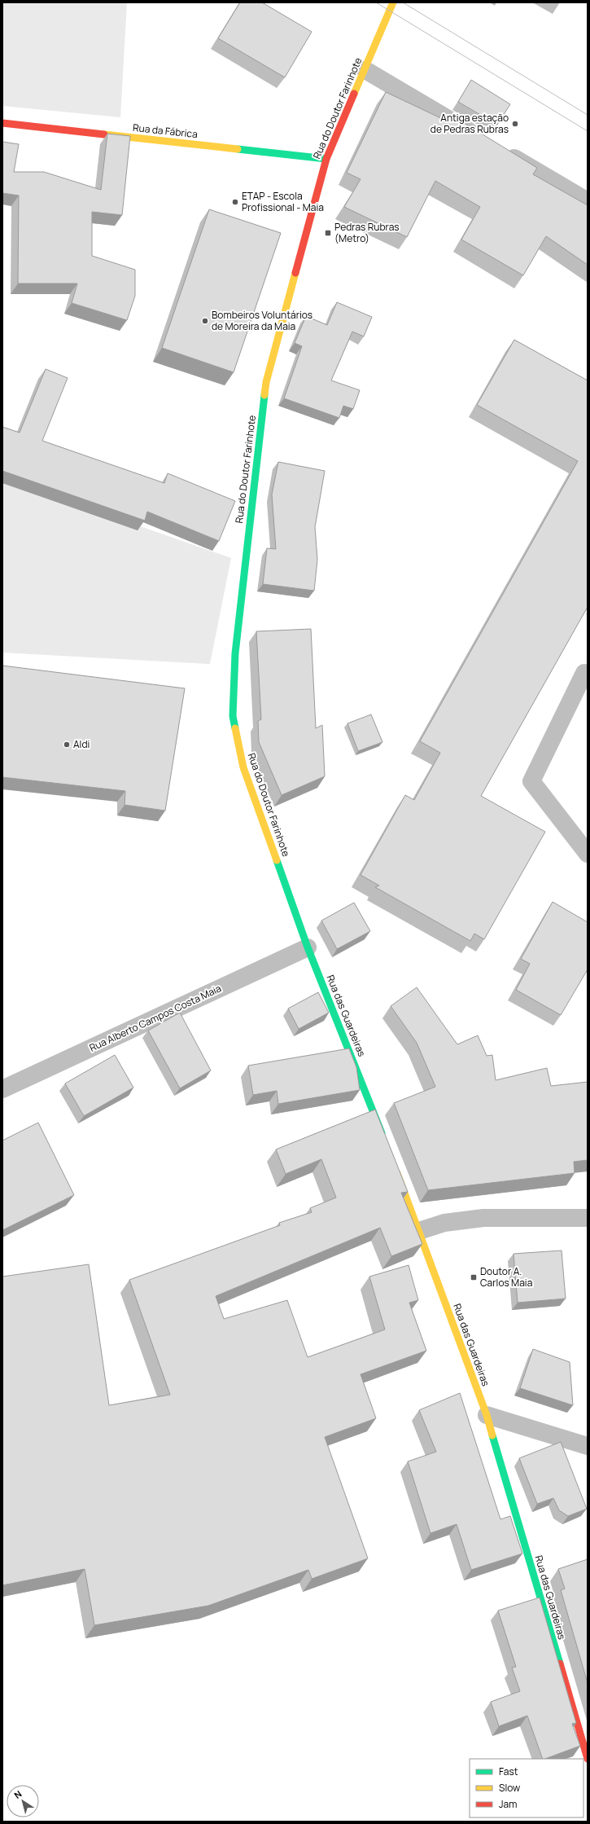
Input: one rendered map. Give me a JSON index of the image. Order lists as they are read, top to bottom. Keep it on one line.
{"streets":{"main road":["Rua do Doutor Farinhote","Rua da Fábrica","Rua das Guardeiras"],"street":["Rua Alberto Campos Costa Maia"]},"crossings":[["Rua do Doutor Farinhote","Rua da Fábrica"],["Rua do Doutor Farinhote","Rua das Guardeiras"],["Rua do Doutor Farinhote","Rua Alberto Campos Costa Maia"],["Rua das Guardeiras","Rua Alberto Campos Costa Maia"]],"places":{"other":["Antiga estação de Pedras Rubras","ETAP - Escola Profissional - Maia","Bombeiros Voluntários de Moreira da Maia","Aldi"],"transit":["Pedras Rubras (Metro)","Doutor A. Carlos Maia"]},"legend":["Fast","Slow","Jam"],"north":"top left"}
